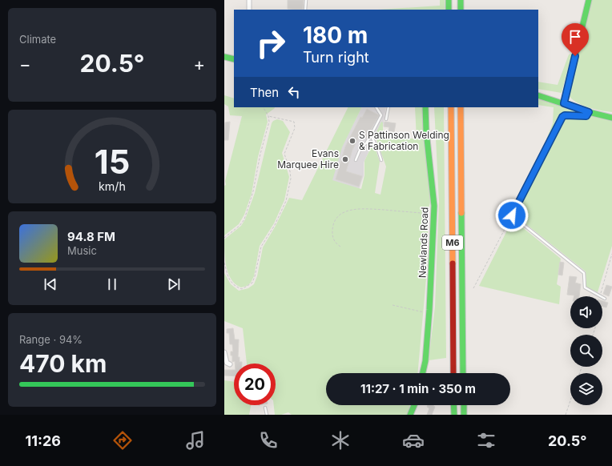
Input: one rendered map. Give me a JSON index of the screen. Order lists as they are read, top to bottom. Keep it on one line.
{"streets":{"main road":["Newlands Road","M6"]},"places":["S Pattinson Welding & Fabrication","Evans Marquee Hire"],"page":{"tile":["Climate",["Range · 94%","470 km"]],"turn":["180 m","Turn right"],"heat":["−","20.5°","+"],"then":"Then","song":["94.8 FM","Music"],"limit":"20","trip":"11:27 · 1 min · 350 m","tabs":["11:26","20.5°"],"gauge":["15","km/h"]}}
